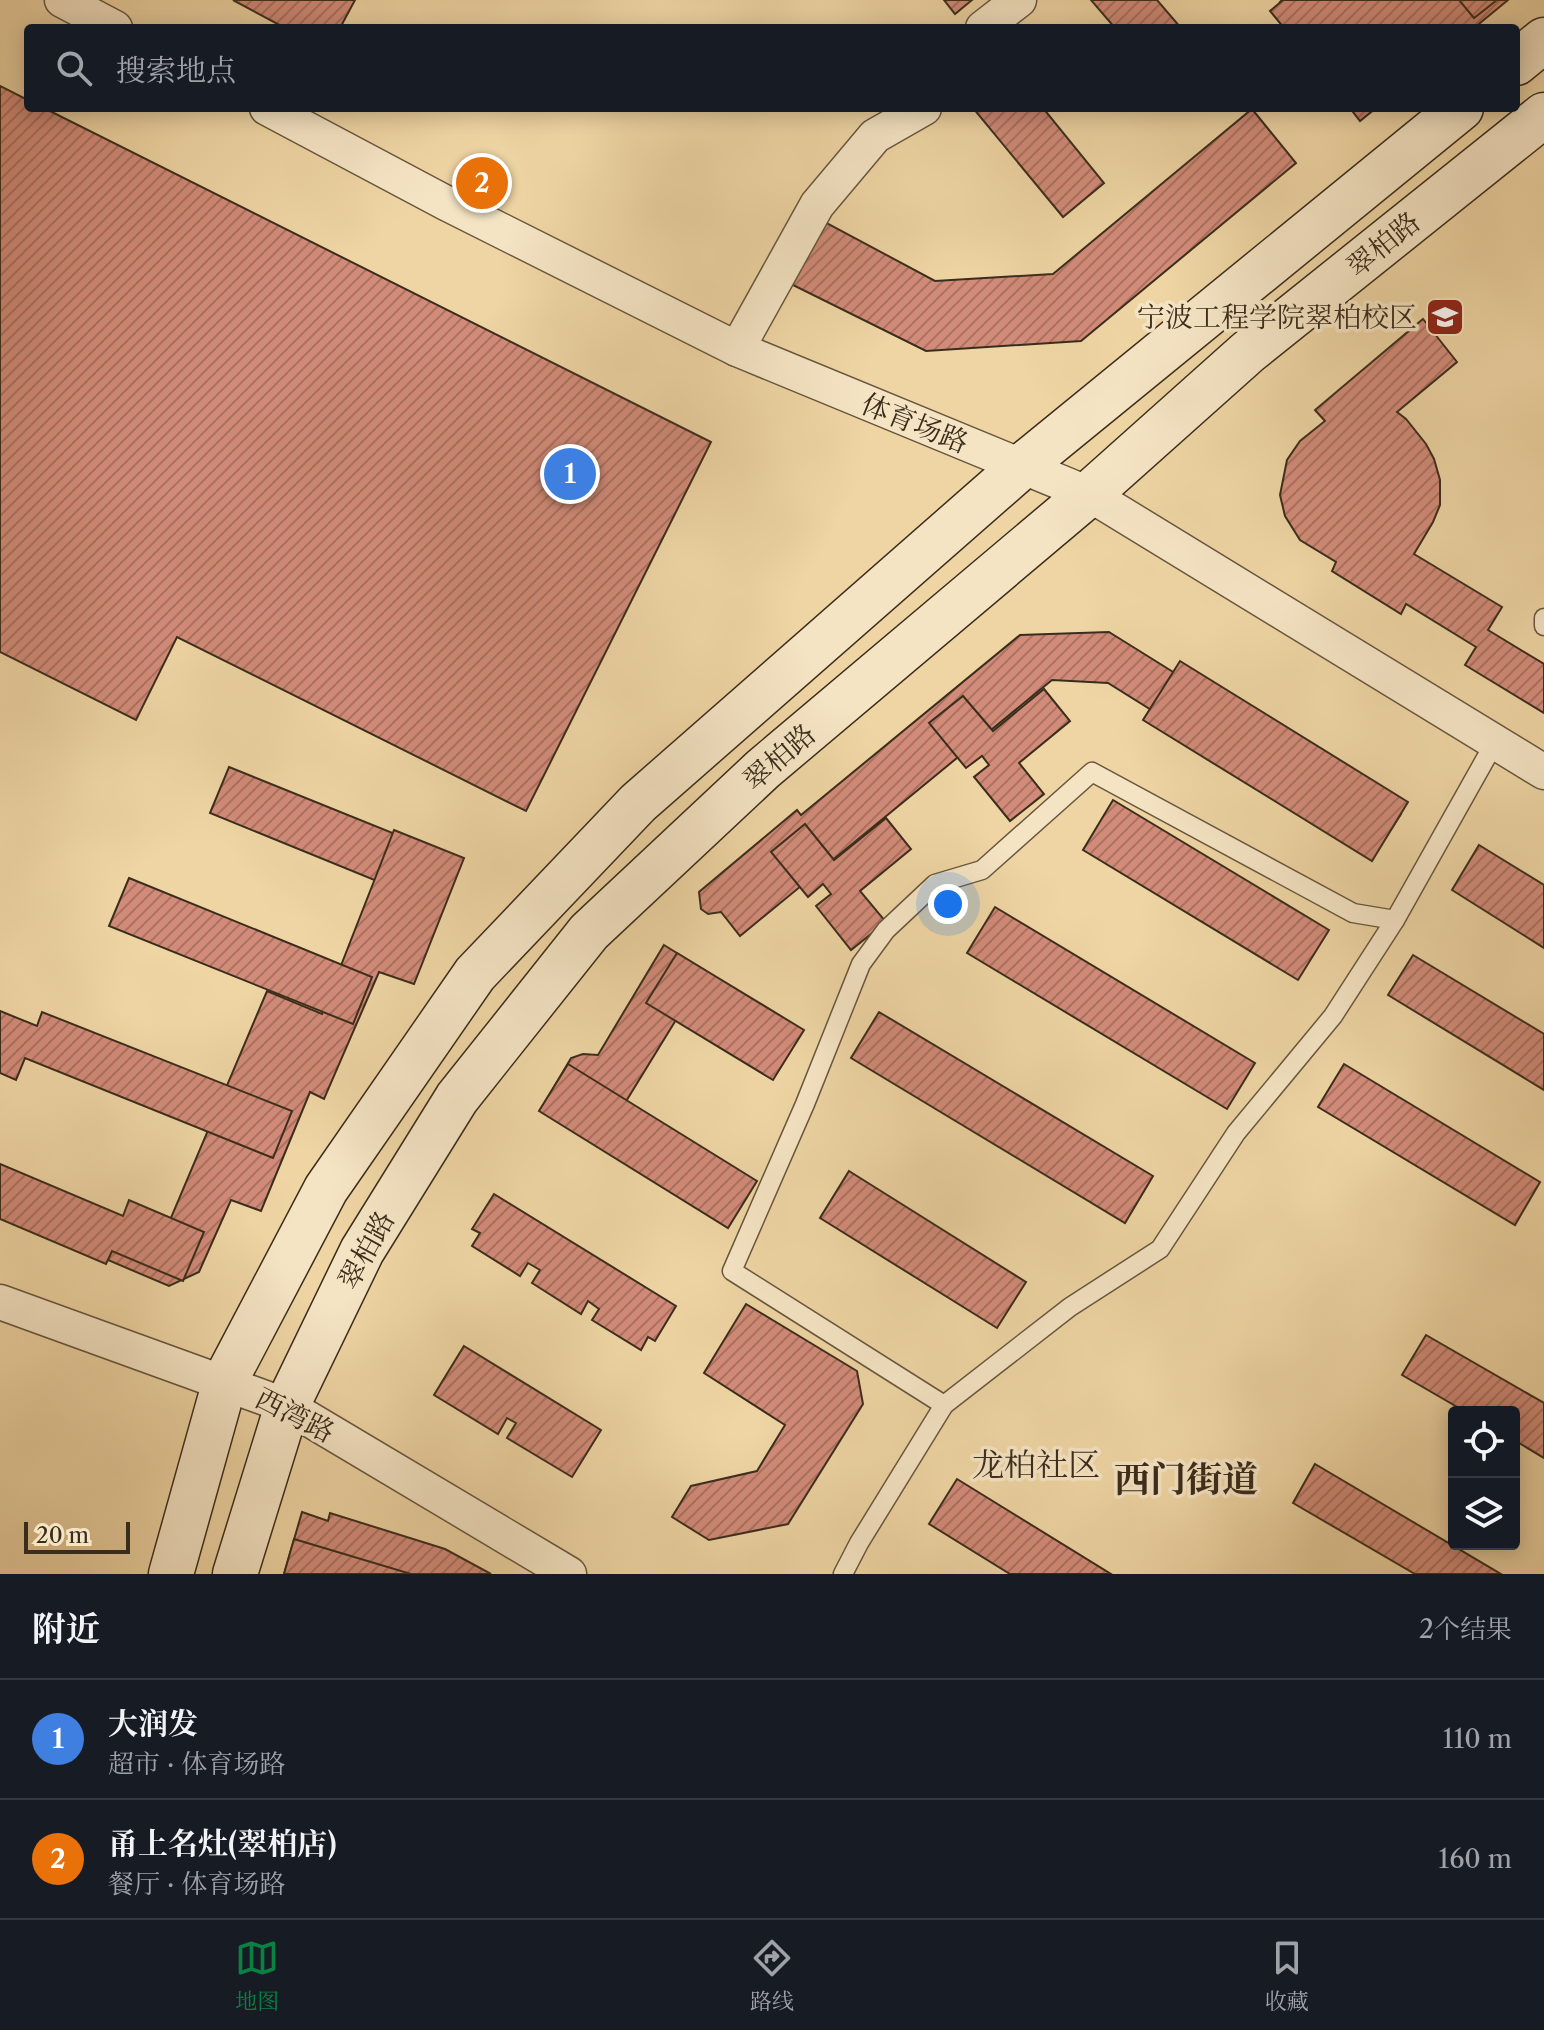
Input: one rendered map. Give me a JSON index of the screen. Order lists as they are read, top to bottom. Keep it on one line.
{"streets":{"main road":["翠柏路"],"street":["体育场路","西湾路"]},"crossings":[["翠柏路","体育场路"],["翠柏路","西湾路"]],"districts":["龙柏社区","西门街道"],"places":{"school or university":["宁波工程学院翠柏校区"]},"scale_bar":"20 m","page":{"search":"搜索地点","pins":["2","1"],"scale":"20 m","heading":["附近","2个结果"],"list":[{"mark":"1","name":"大润发","note":"超市 · 体育场路","value":"110 m"},{"mark":"2","name":"甬上名灶(翠柏店)","note":"餐厅 · 体育场路","value":"160 m"}],"nav":["地图","路线","收藏"]}}
